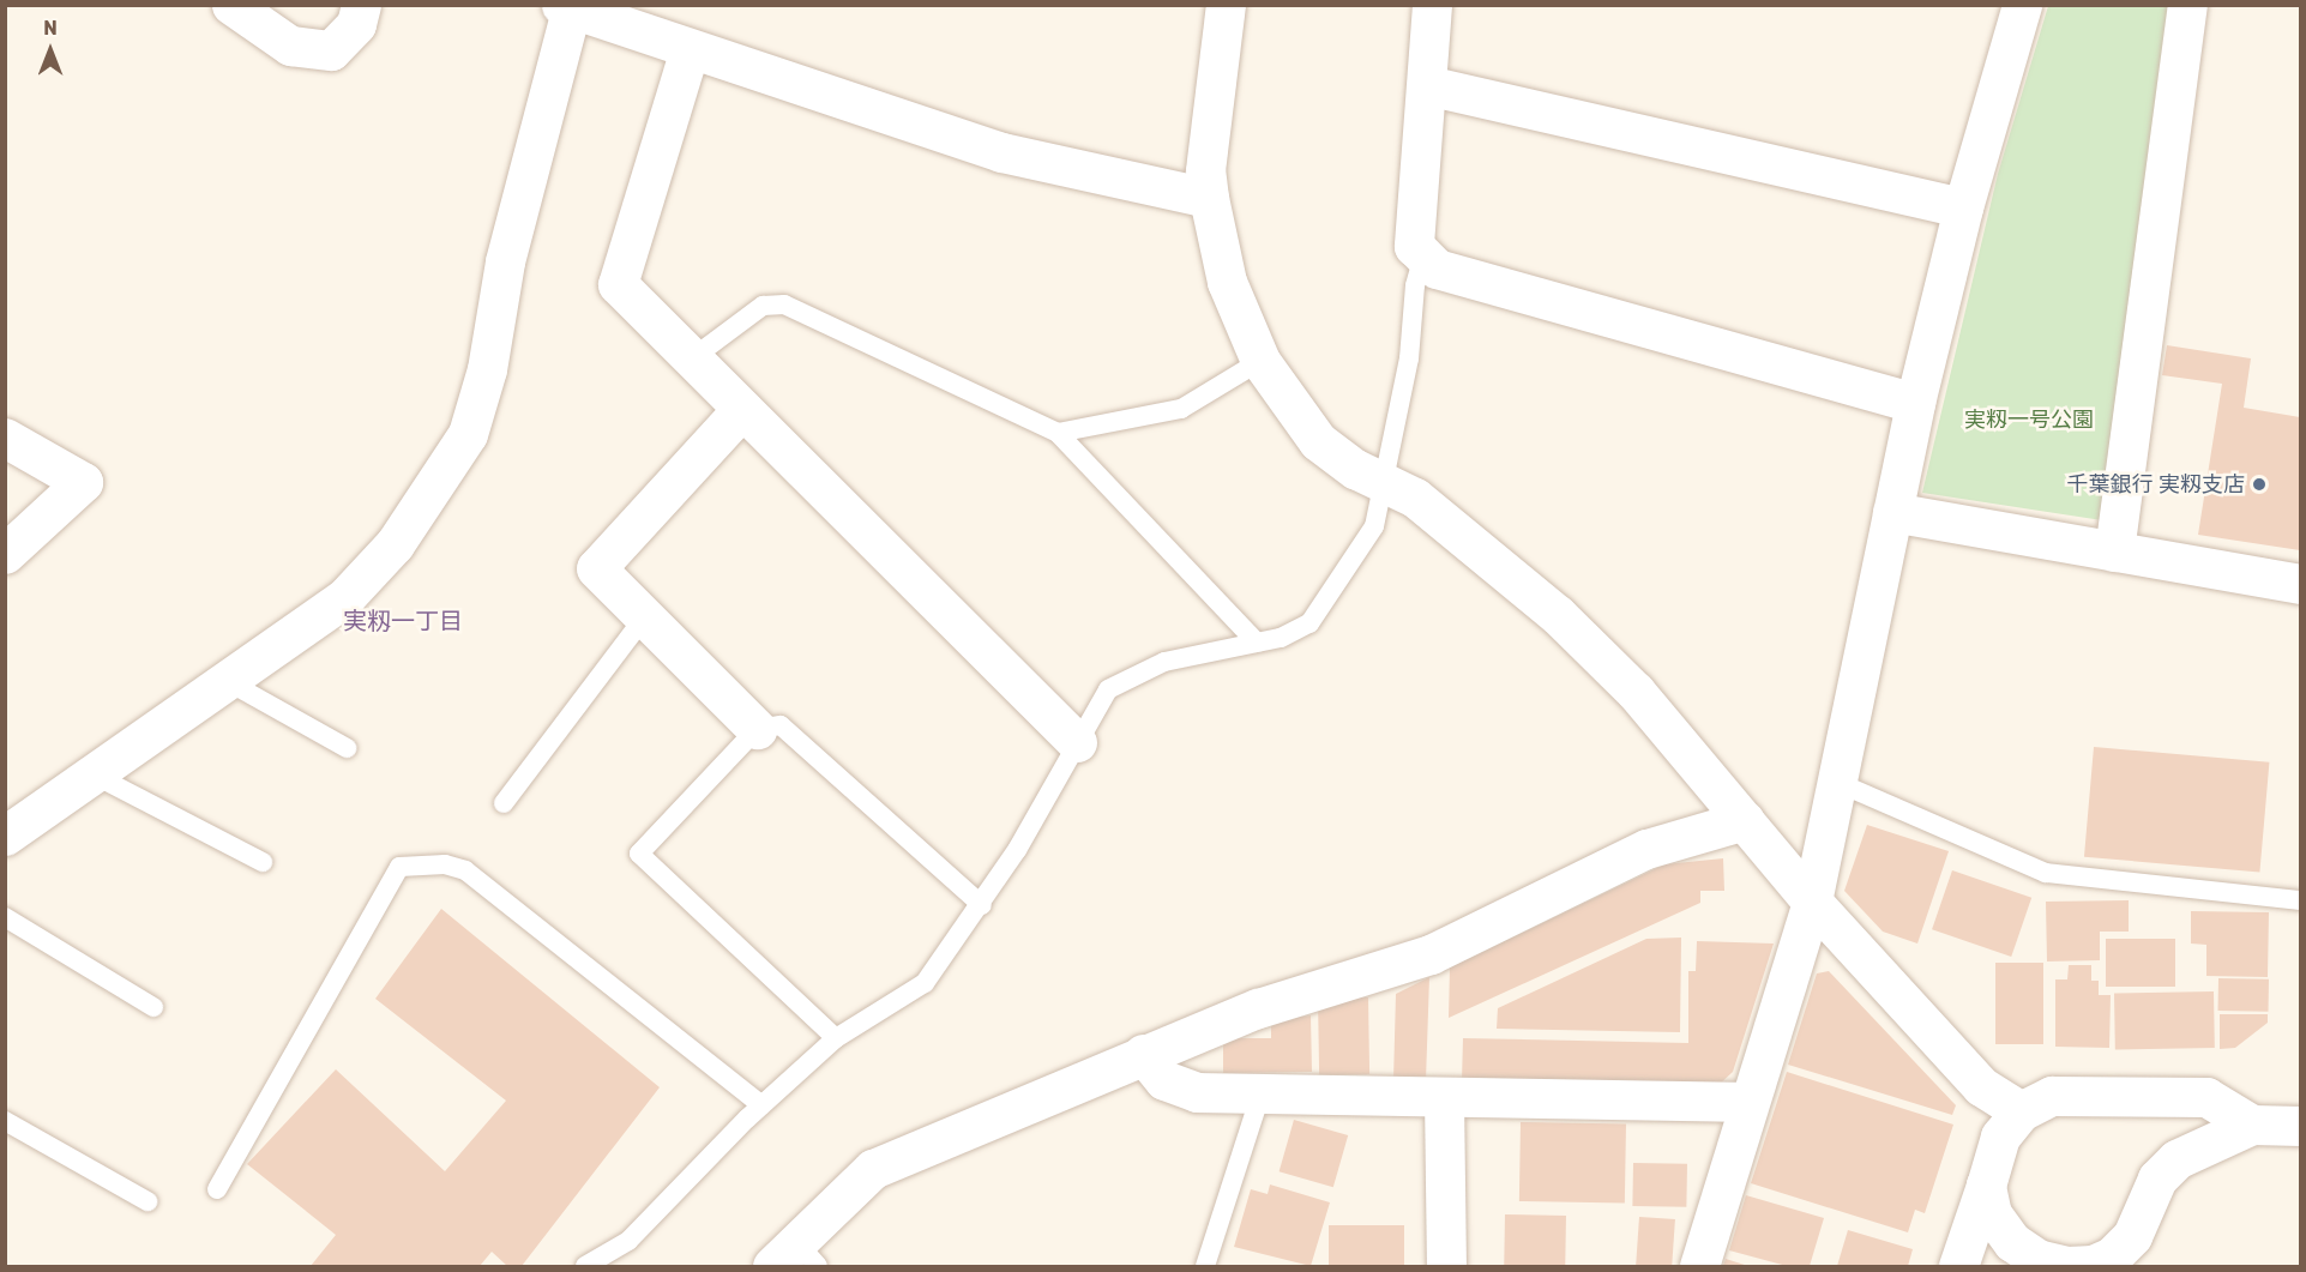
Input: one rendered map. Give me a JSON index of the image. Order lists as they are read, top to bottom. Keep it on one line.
{"districts":["実籾一丁目"],"parks":["実籾一号公園"],"places":["千葉銀行 実籾支店"],"north":"top"}
